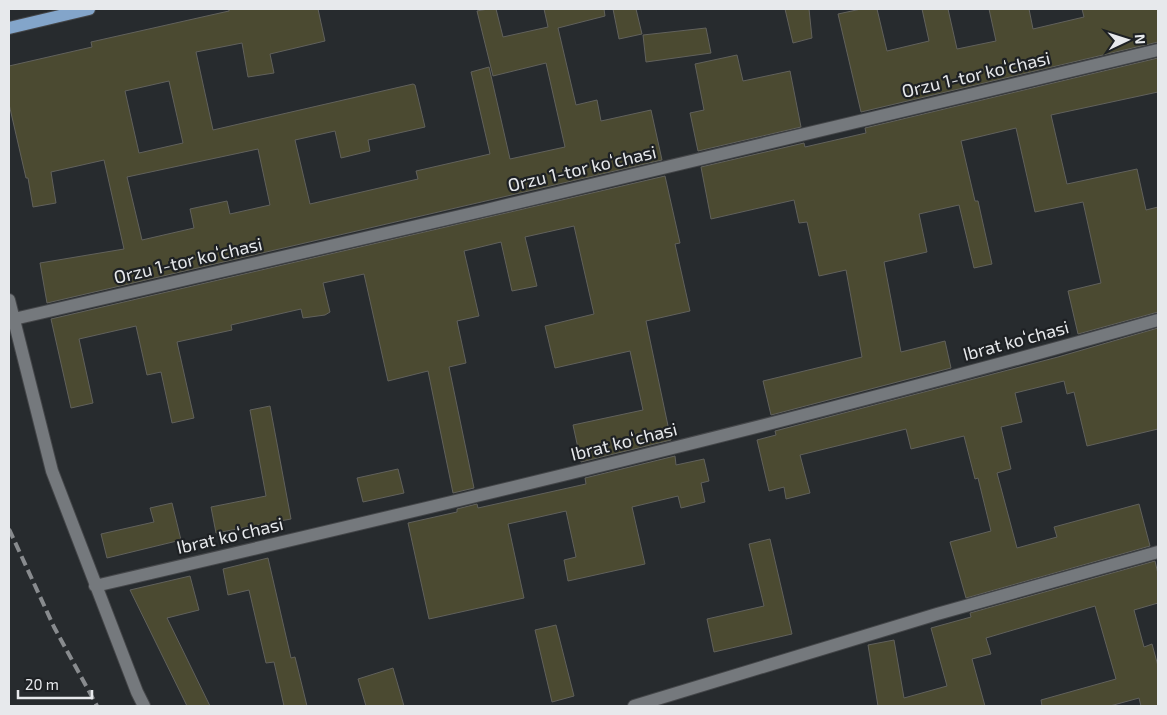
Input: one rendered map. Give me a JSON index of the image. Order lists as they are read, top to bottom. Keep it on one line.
{"streets":{"street":["Orzu 1-tor koʻchasi","Ibrat koʻchasi"]},"scale_bar":"20 m","north":"right"}
